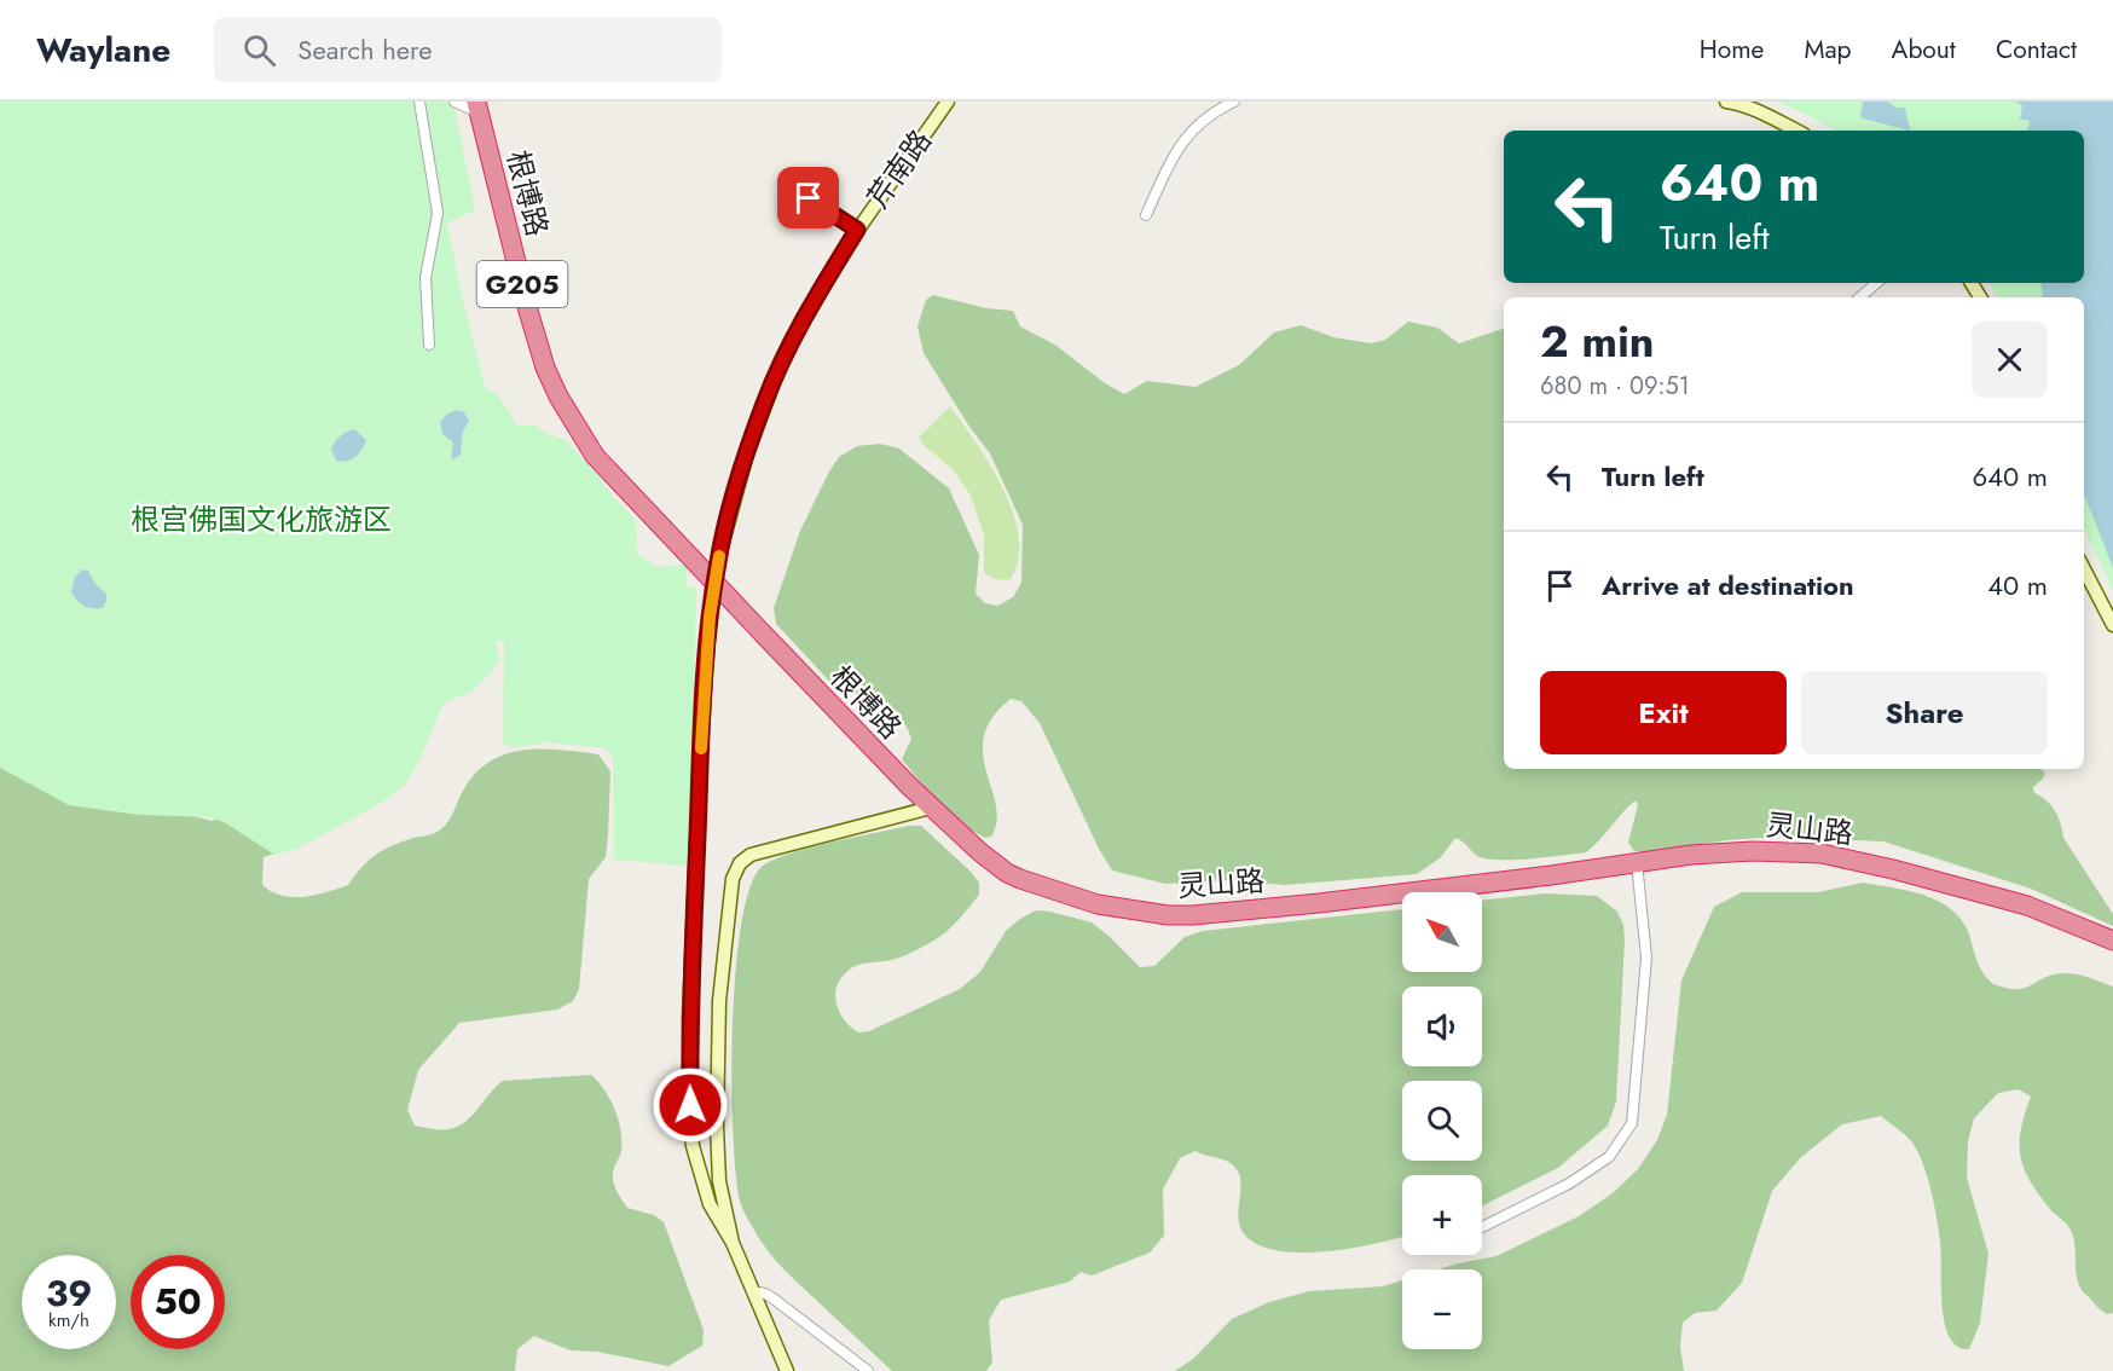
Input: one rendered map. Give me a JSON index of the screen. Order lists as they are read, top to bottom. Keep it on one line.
{"streets":{"highway":["根博路","G205","灵山路"],"main road":["芹南路"]},"crossings":[["根博路","灵山路"]],"parks":["根宫佛国文化旅游区"],"north":"top left","page":{"header":"Waylane","search":"Search here","nav":["Home","Map","About","Contact"],"turn":["640 m","Turn left"],"heading":["2 min","680 m · 09:51"],"list":[{"name":"Turn left","value":"640 m"},{"name":"Arrive at destination","value":"40 m"}],"buttons":["Exit","Share"],"map_buttons":["+","−"],"speed":"39 km/h","limit":"50"}}
